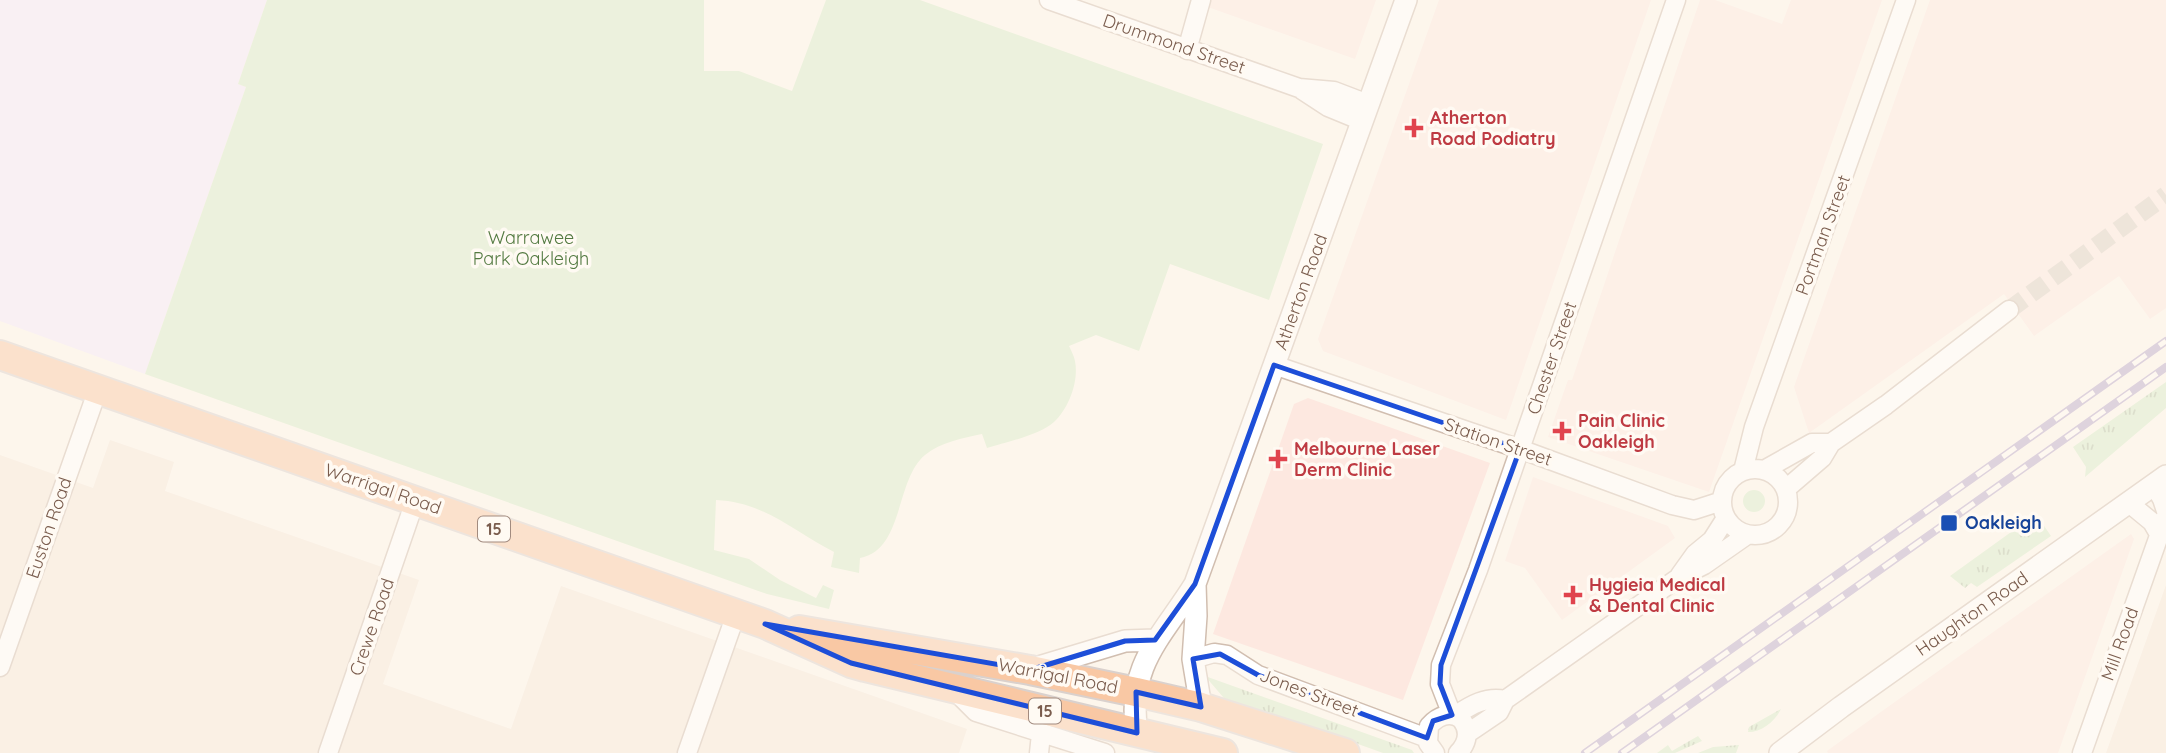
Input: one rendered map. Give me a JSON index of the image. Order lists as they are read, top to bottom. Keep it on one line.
{"streets":{"highway":["Warrigal Road","15"],"street":["Drummond Street","Portman Street","Atherton Road","Chester Street","Station Street","Euston Road","Haughton Road","Crewe Road","Mill Road","Jones Street"]},"crossings":[["Drummond Street","Atherton Road"],["Portman Street","Station Street"],["Atherton Road","Station Street"],["Atherton Road","Warrigal Road"],["Atherton Road","Jones Street"],["Chester Street","Station Street"],["Warrigal Road","Euston Road"],["Warrigal Road","Crewe Road"],["Haughton Road","Mill Road"]],"parks":["Warrawee Park Oakleigh"],"places":{"health":["Atherton Road Podiatry","Pain Clinic Oakleigh","Melbourne Laser Derm Clinic","Hygieia Medical & Dental Clinic"],"transit":["Oakleigh"]}}
